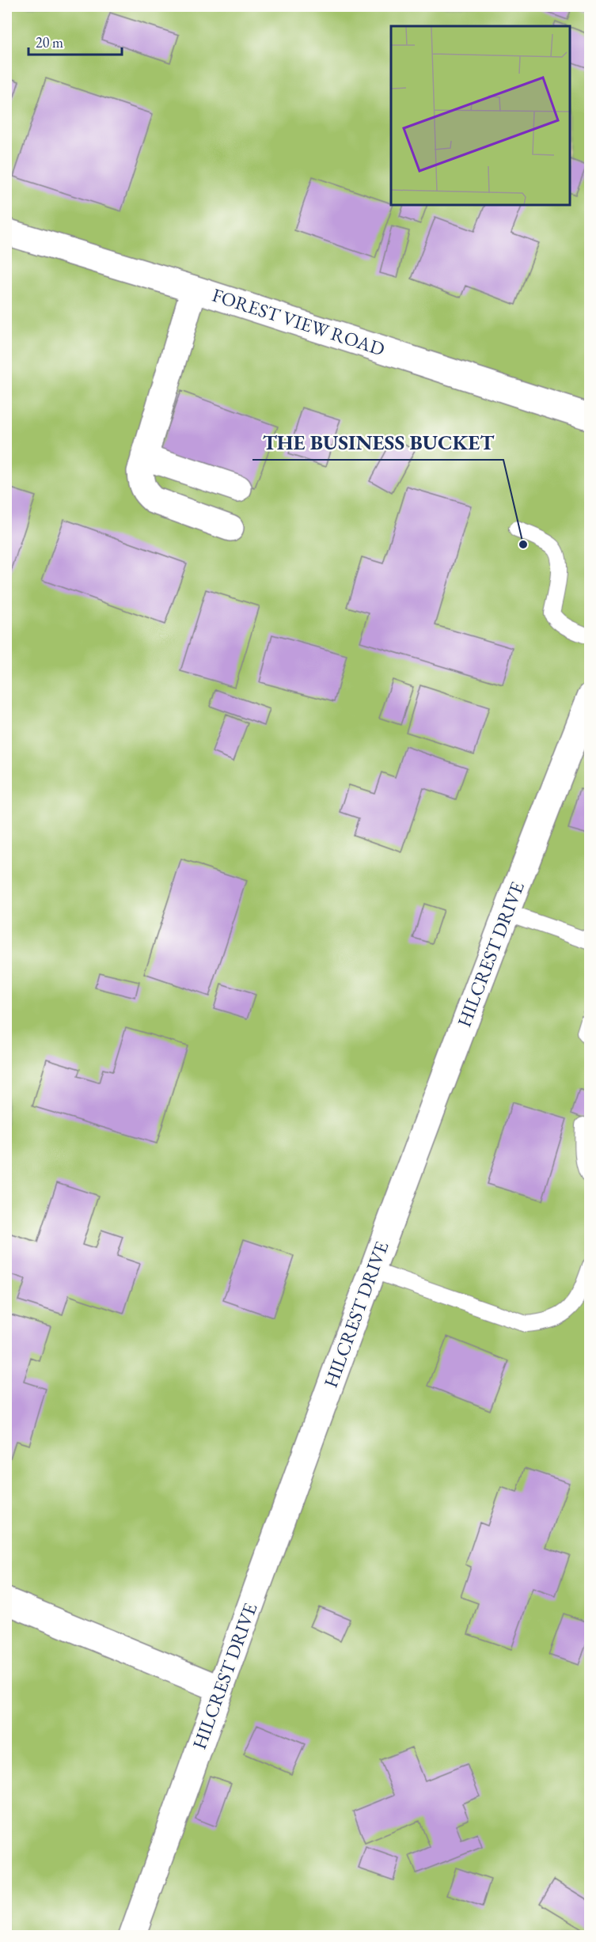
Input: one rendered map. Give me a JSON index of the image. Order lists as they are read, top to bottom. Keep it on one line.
{"streets":{"street":["FOREST VIEW ROAD","HILCREST DRIVE"]},"places":["THE BUSINESS BUCKET"],"scale_bar":"20 m"}
